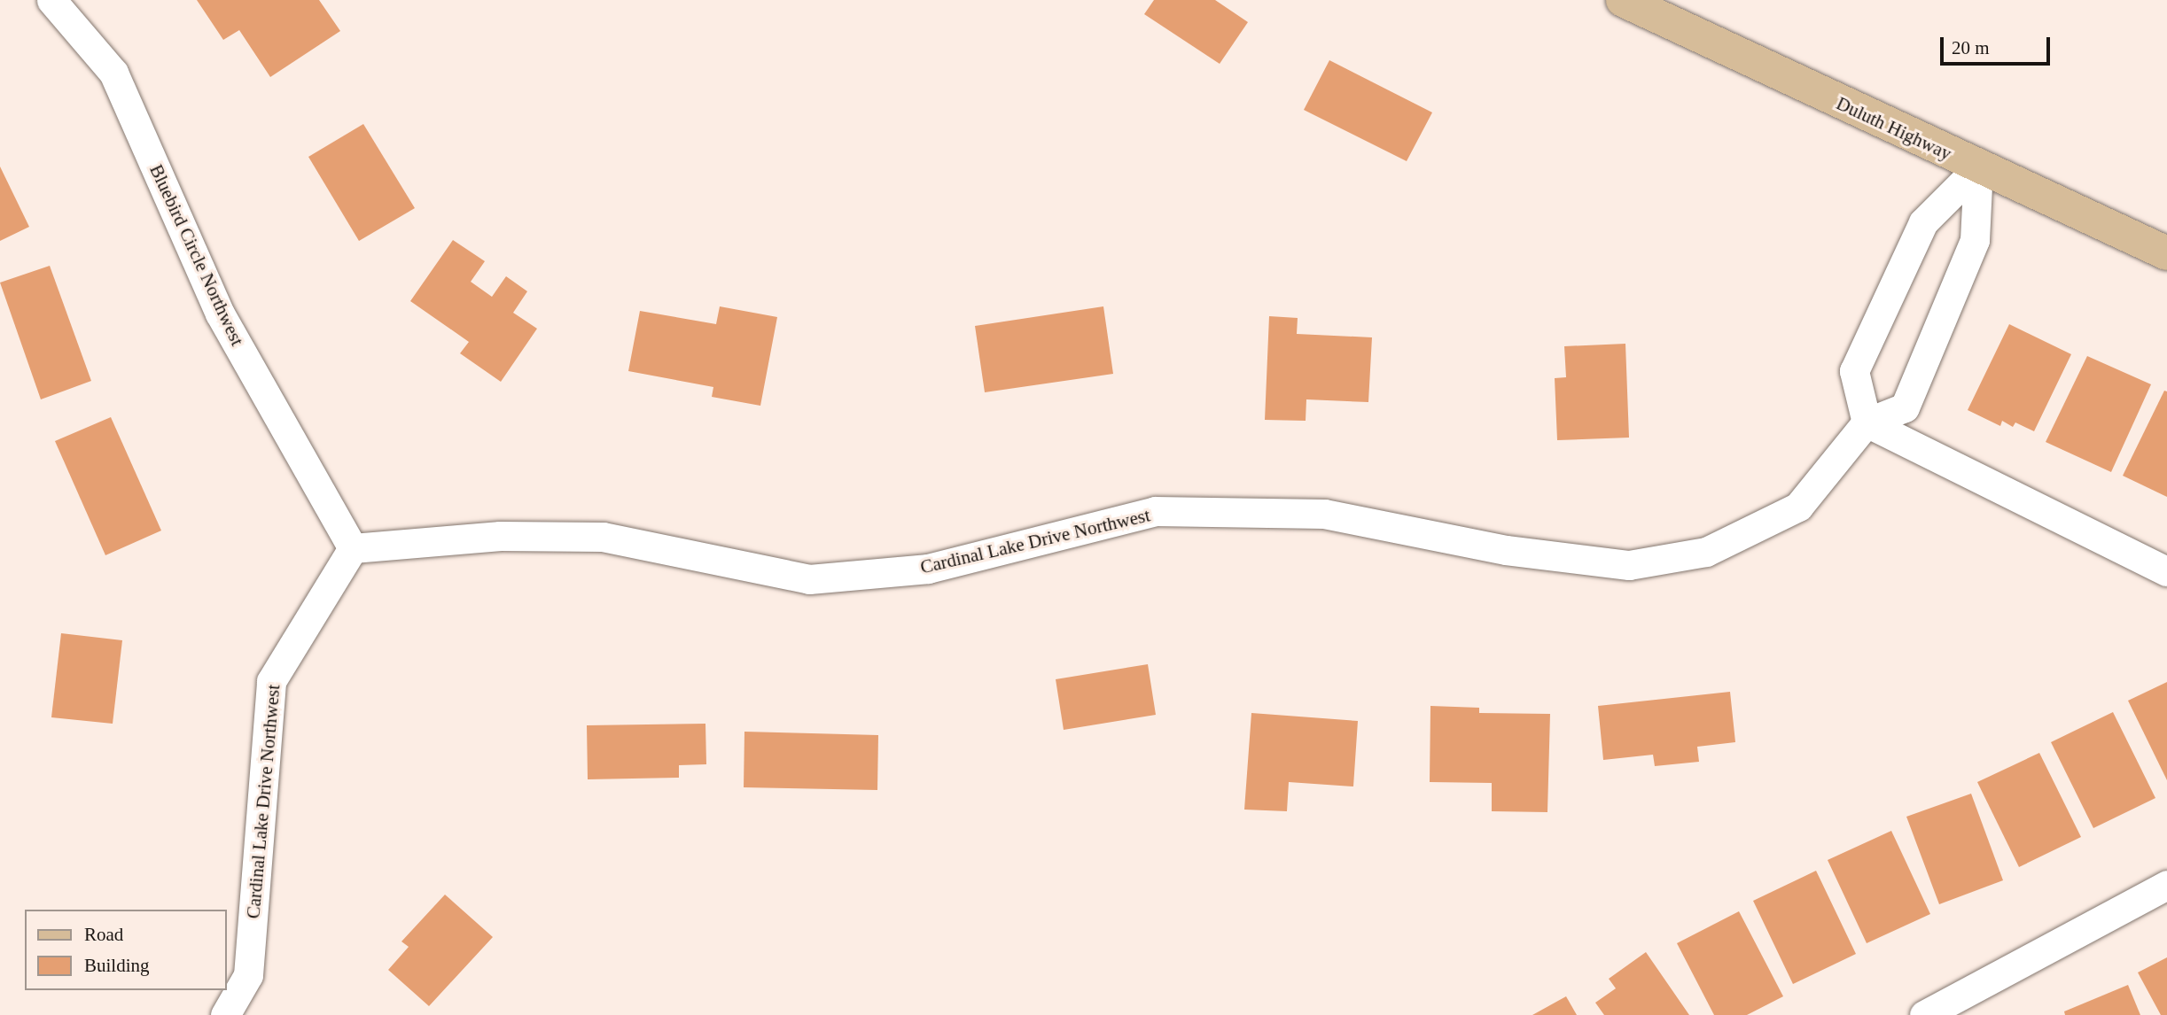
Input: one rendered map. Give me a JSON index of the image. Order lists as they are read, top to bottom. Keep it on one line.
{"streets":{"main road":["Duluth Highway"],"street":["Bluebird Circle Northwest","Cardinal Lake Drive Northwest"]},"crossings":[["Duluth Highway","Cardinal Lake Drive Northwest"],["Bluebird Circle Northwest","Cardinal Lake Drive Northwest"]],"legend":["Road","Building"],"scale_bar":"20 m"}
